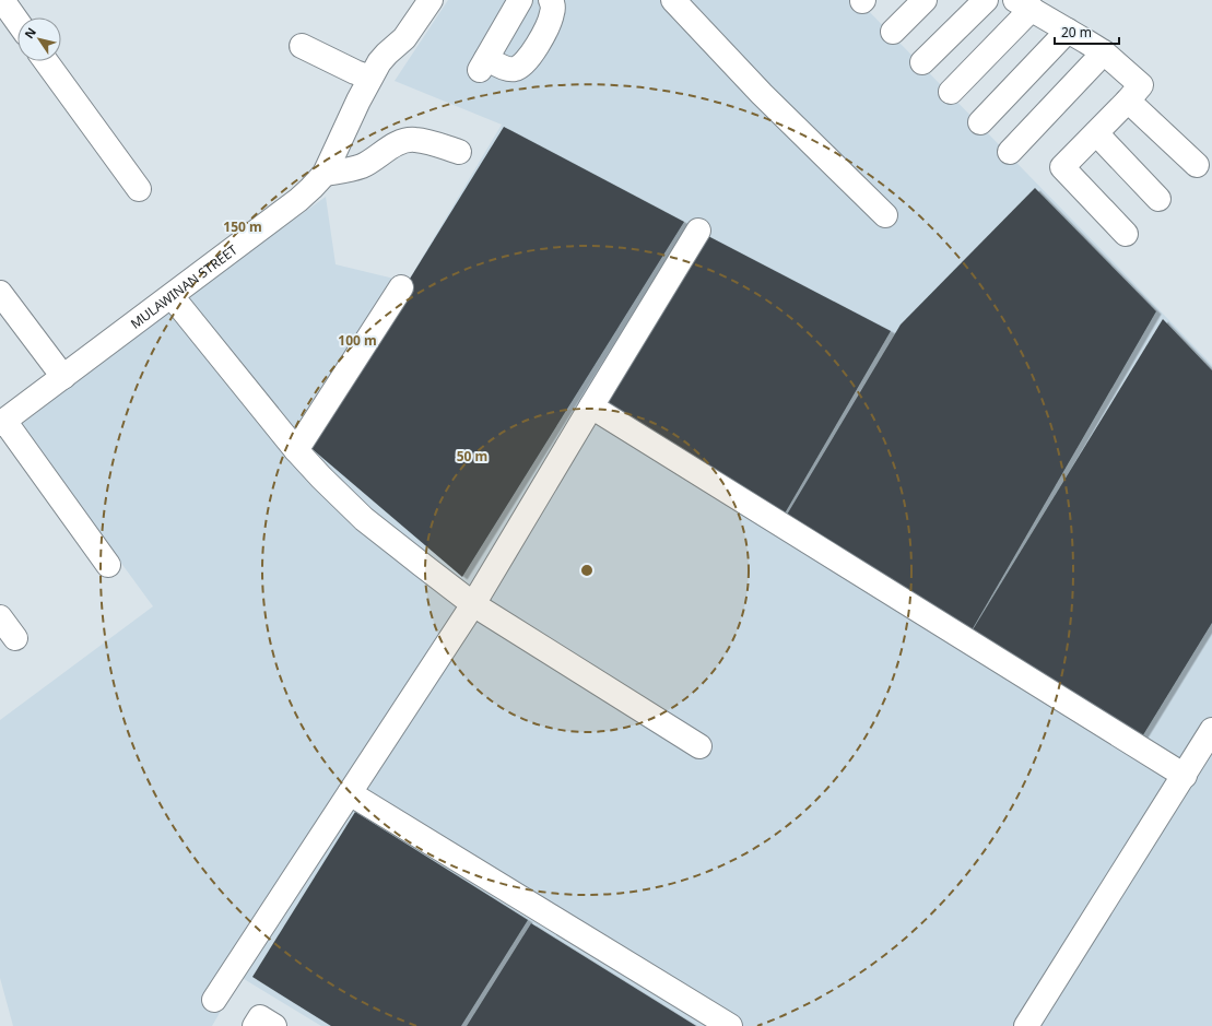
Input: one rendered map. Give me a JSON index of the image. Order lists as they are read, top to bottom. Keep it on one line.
{"streets":{"street":["MULAWINAN STREET"]},"scale_bar":"20 m","north":"top left","rings":["150 m","100 m","50 m"]}
